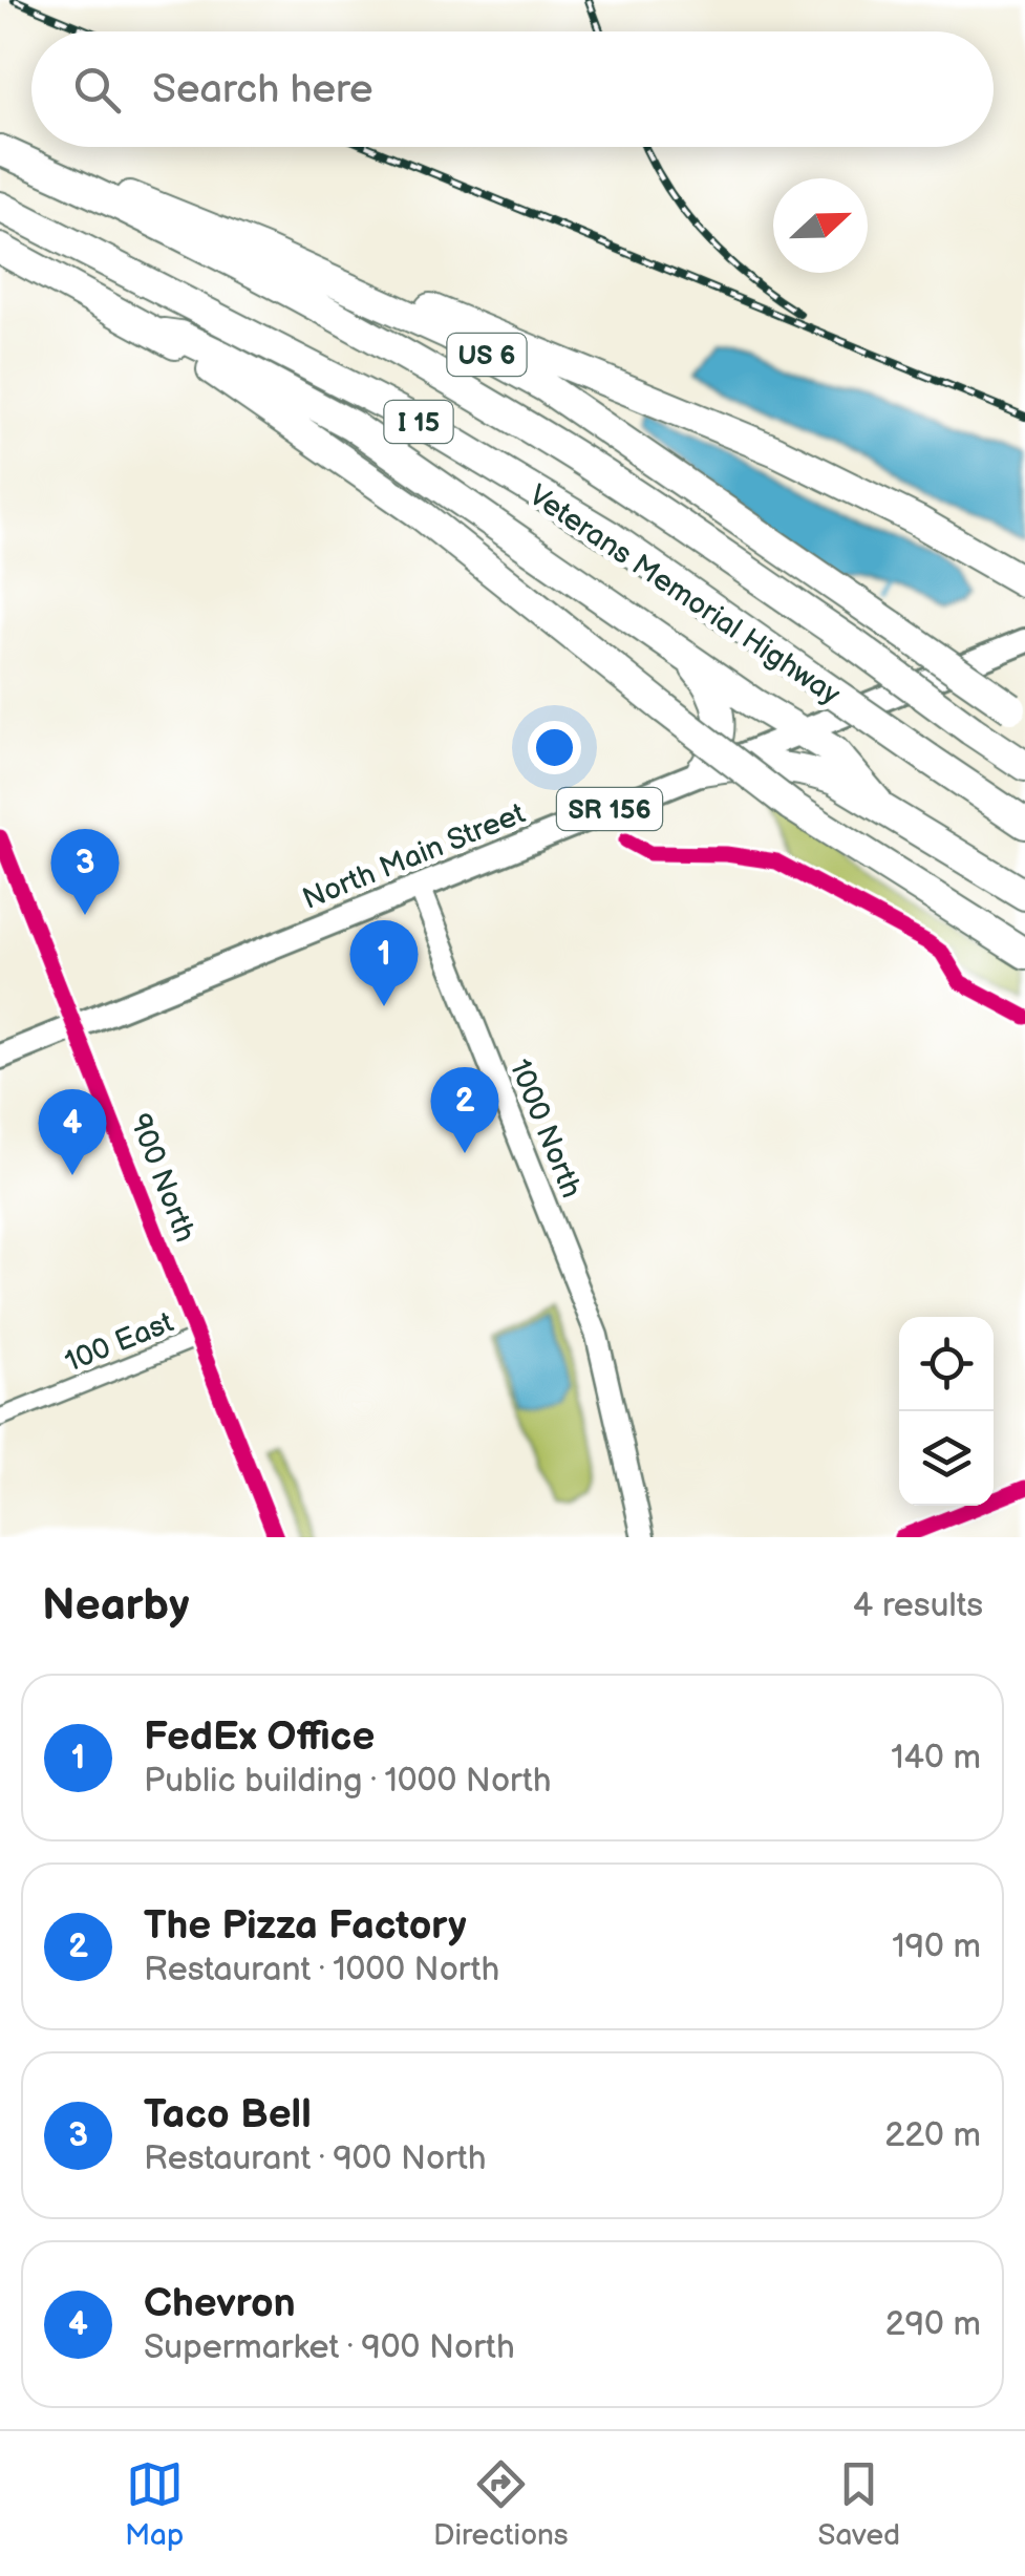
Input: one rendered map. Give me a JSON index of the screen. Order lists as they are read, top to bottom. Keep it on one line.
{"streets":{"highway":["US 6","I 15","Veterans Memorial Highway"],"main road":["SR 156","North Main Street","1000 North"],"street":["900 North","100 East"]},"crossings":[["US 6","Veterans Memorial Highway"],["North Main Street","1000 North"],["North Main Street","900 North"],["900 North","100 East"]],"north":"right","page":{"search":"Search here","pins":["3","1","2","4"],"heading":["Nearby","4 results"],"list":[{"mark":"1","name":"FedEx Office","note":"Public building · 1000 North","value":"140 m"},{"mark":"2","name":"The Pizza Factory","note":"Restaurant · 1000 North","value":"190 m"},{"mark":"3","name":"Taco Bell","note":"Restaurant · 900 North","value":"220 m"},{"mark":"4","name":"Chevron","note":"Supermarket · 900 North","value":"290 m"}],"nav":["Map","Directions","Saved"]}}
